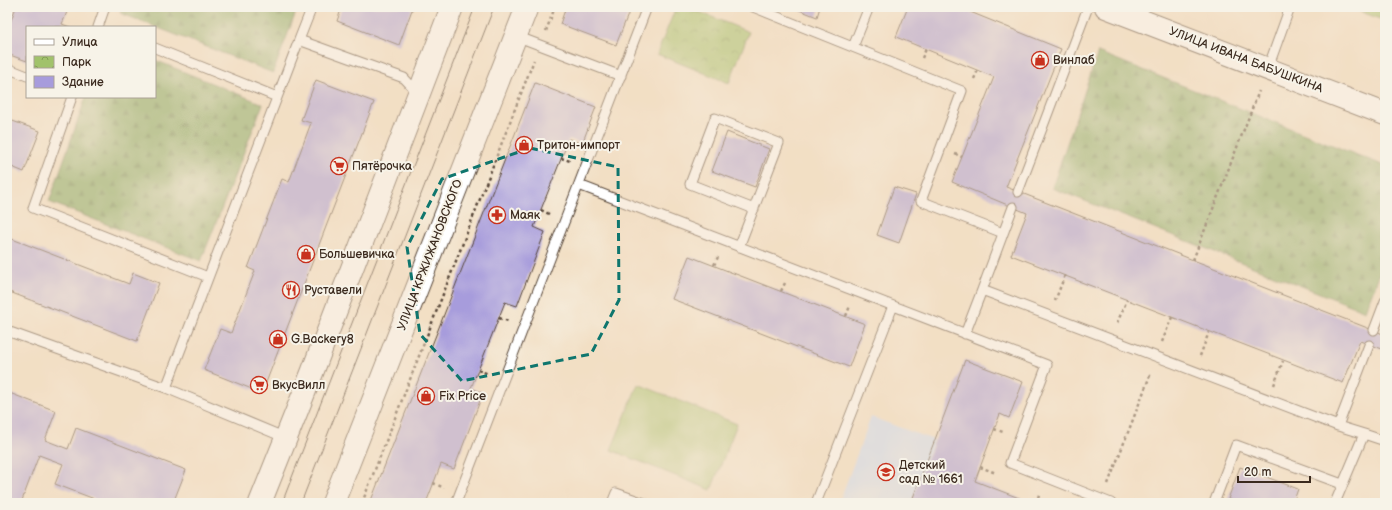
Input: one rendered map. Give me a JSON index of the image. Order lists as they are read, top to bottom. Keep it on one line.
{"streets":{"street":["УЛИЦА ИВАНА БАБУШКИНА","УЛИЦА КРЖИЖАНОВСКОГО"]},"places":{"shop":["Винлаб","Тритон-импорт","Большевичка","G.Backery8","Fix Price"],"supermarket":["Пятёрочка","ВкусВилл"],"pharmacy":["Маяк"],"restaurant":["Руставели"],"school or university":["Детский сад № 1661"]},"legend":["Улица","Парк","Здание"],"scale_bar":"20 m"}
